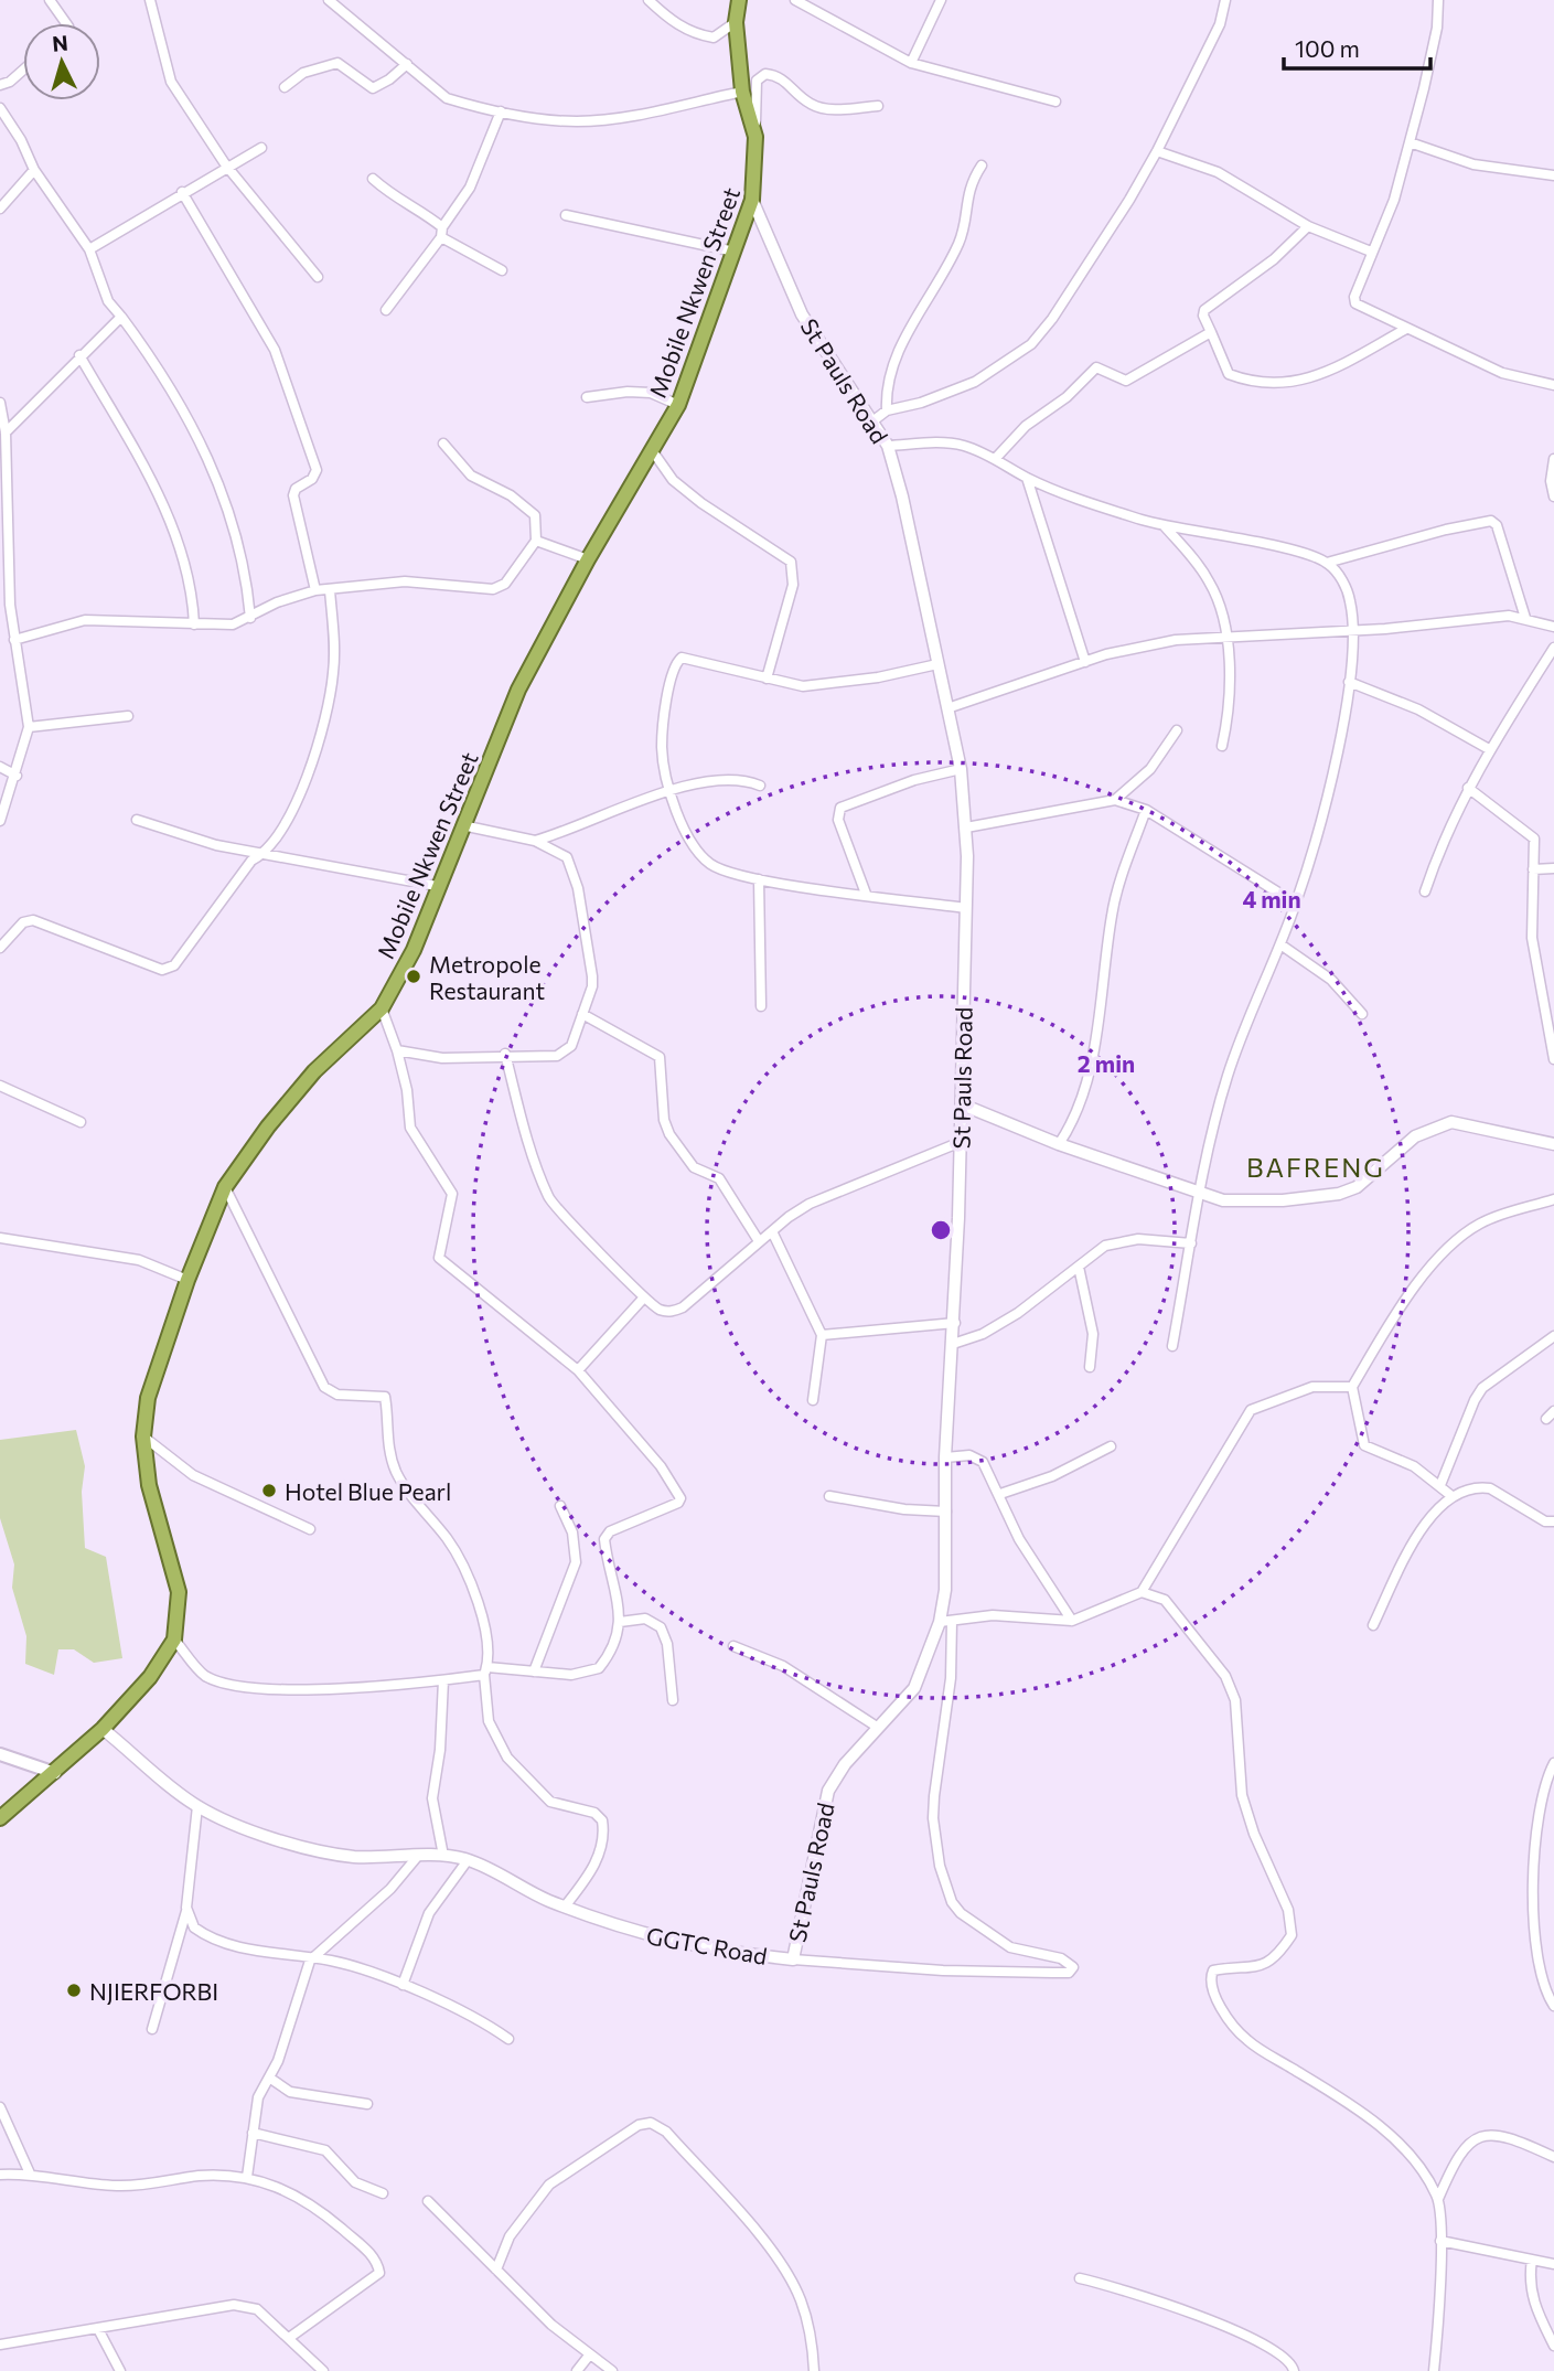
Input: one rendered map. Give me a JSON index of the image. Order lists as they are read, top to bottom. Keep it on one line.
{"streets":{"highway":["Mobile Nkwen Street"],"street":["St Pauls Road","GGTC Road"]},"crossings":[["Mobile Nkwen Street","St Pauls Road"],["Mobile Nkwen Street","GGTC Road"],["St Pauls Road","GGTC Road"]],"districts":["BAFRENG"],"places":["Metropole Restaurant","Hotel Blue Pearl","NJIERFORBI"],"scale_bar":"100 m","north":"top","rings":["4 min","2 min"]}
